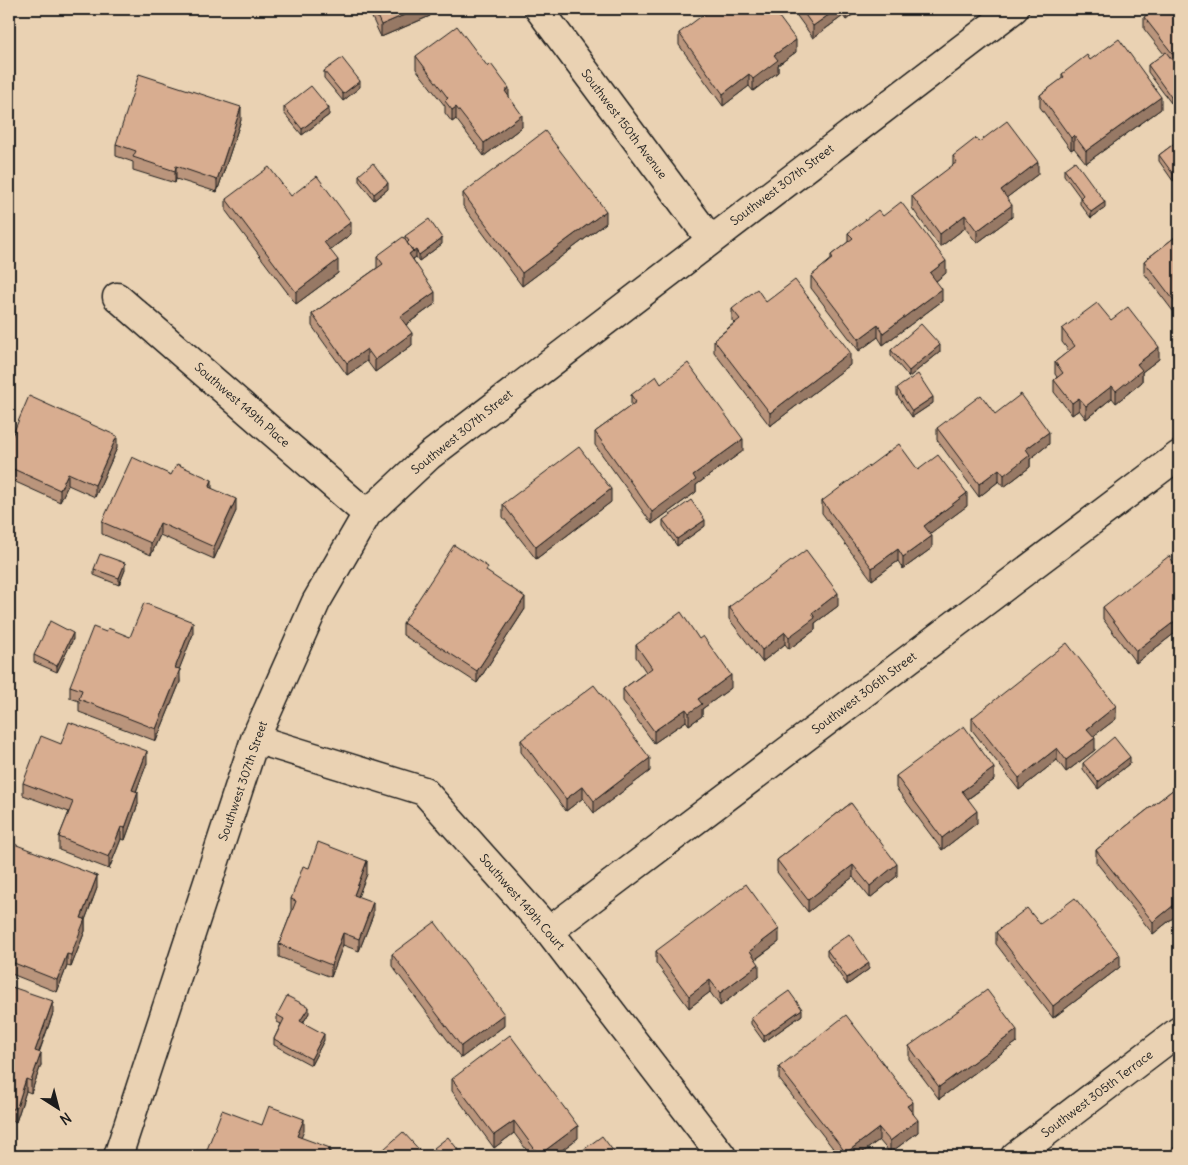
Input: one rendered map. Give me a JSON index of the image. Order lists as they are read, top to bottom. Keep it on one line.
{"streets":{"street":["Southwest 150th Avenue","Southwest 307th Street","Southwest 149th Place","Southwest 306th Street","Southwest 149th Court","Southwest 305th Terrace"]},"crossings":[["Southwest 150th Avenue","Southwest 307th Street"],["Southwest 307th Street","Southwest 149th Place"],["Southwest 307th Street","Southwest 149th Court"],["Southwest 306th Street","Southwest 149th Court"]],"north":"bottom right"}
